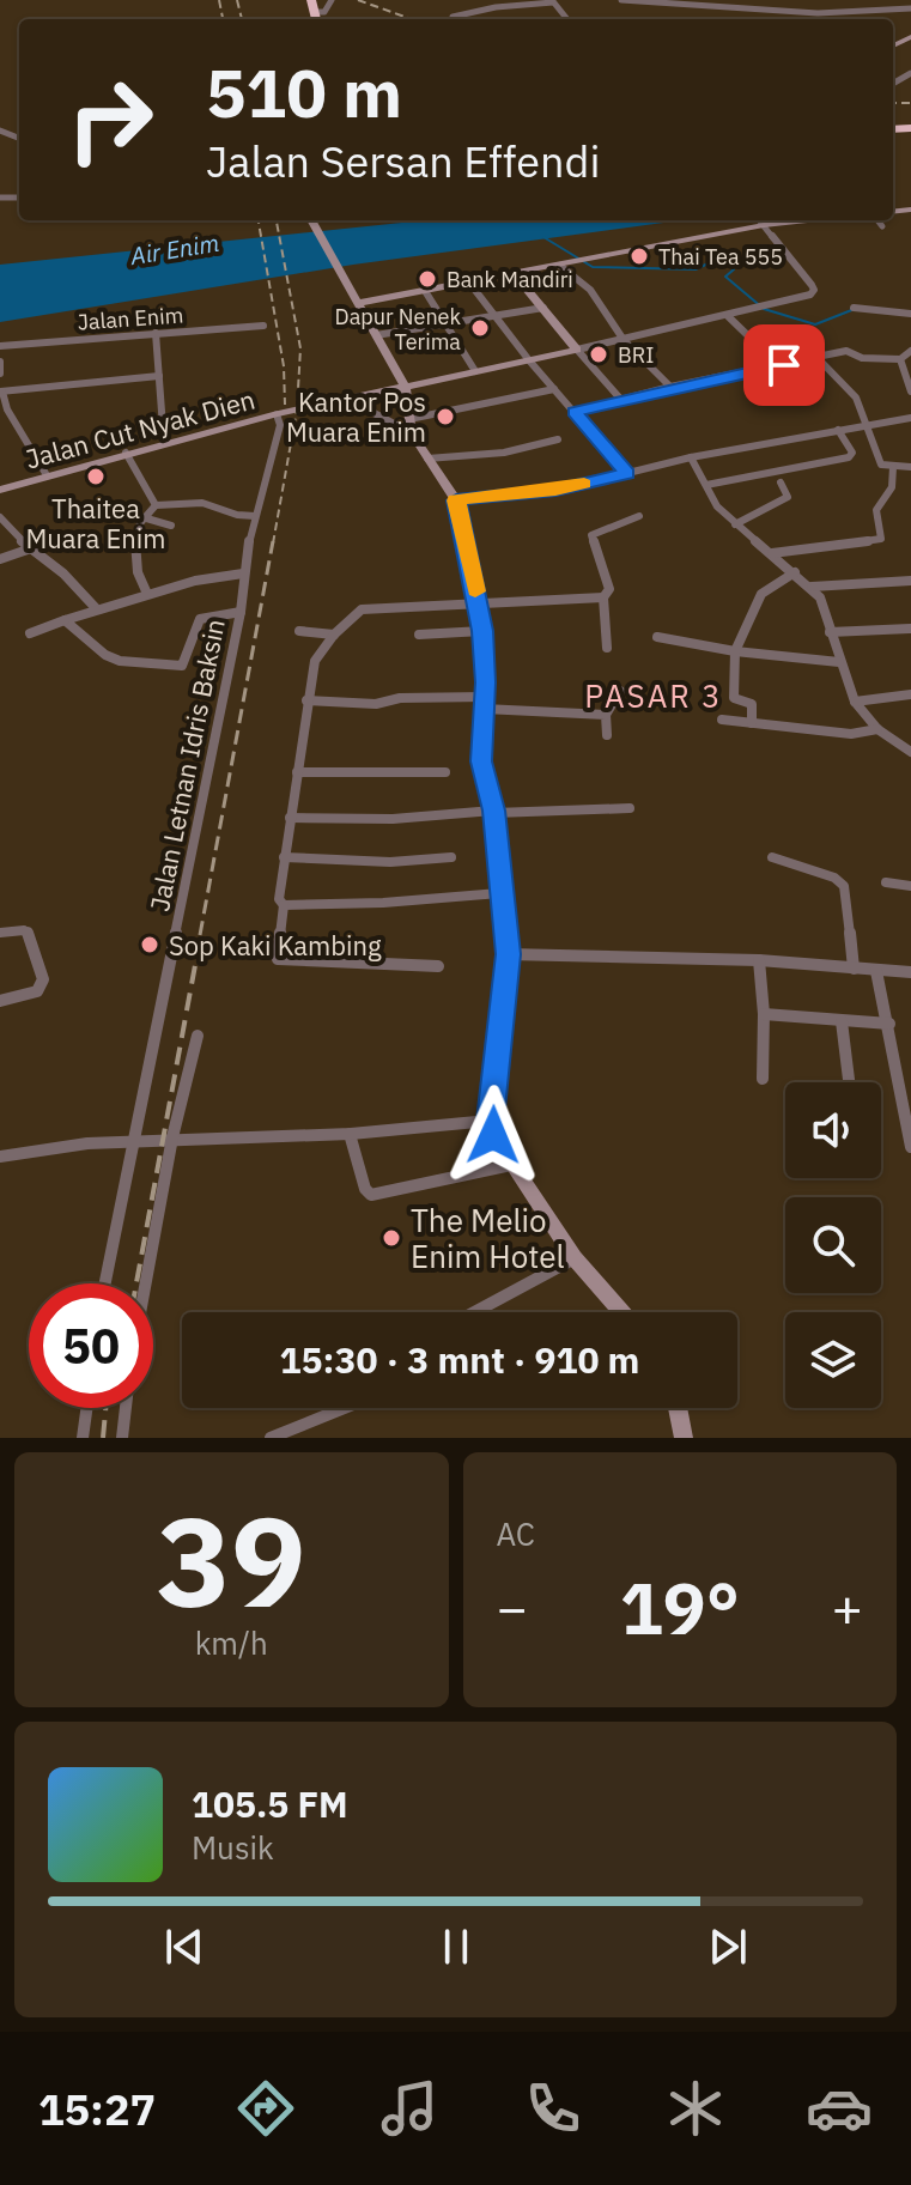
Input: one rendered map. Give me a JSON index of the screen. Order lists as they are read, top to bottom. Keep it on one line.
{"streets":{"main road":["Jalan Cut Nyak Dien"],"street":["Jalan Enim","Jalan Letnan Idris Baksin"]},"districts":["PASAR 3"],"water":["Air Enim"],"places":["Thai Tea 555","Bank Mandiri","Dapur Nenek Terima","BRI","Kantor Pos Muara Enim","Thaitea Muara Enim","Sop Kaki Kambing","The Melio Enim Hotel"],"page":{"turn":["510 m","Jalan Sersan Effendi"],"limit":"50","trip":"15:30 · 3 mnt · 910 m","tile":[["39","km/h"],"AC"],"heat":["−","19°","+"],"song":["105.5 FM","Musik"],"tabs":"15:27"}}
